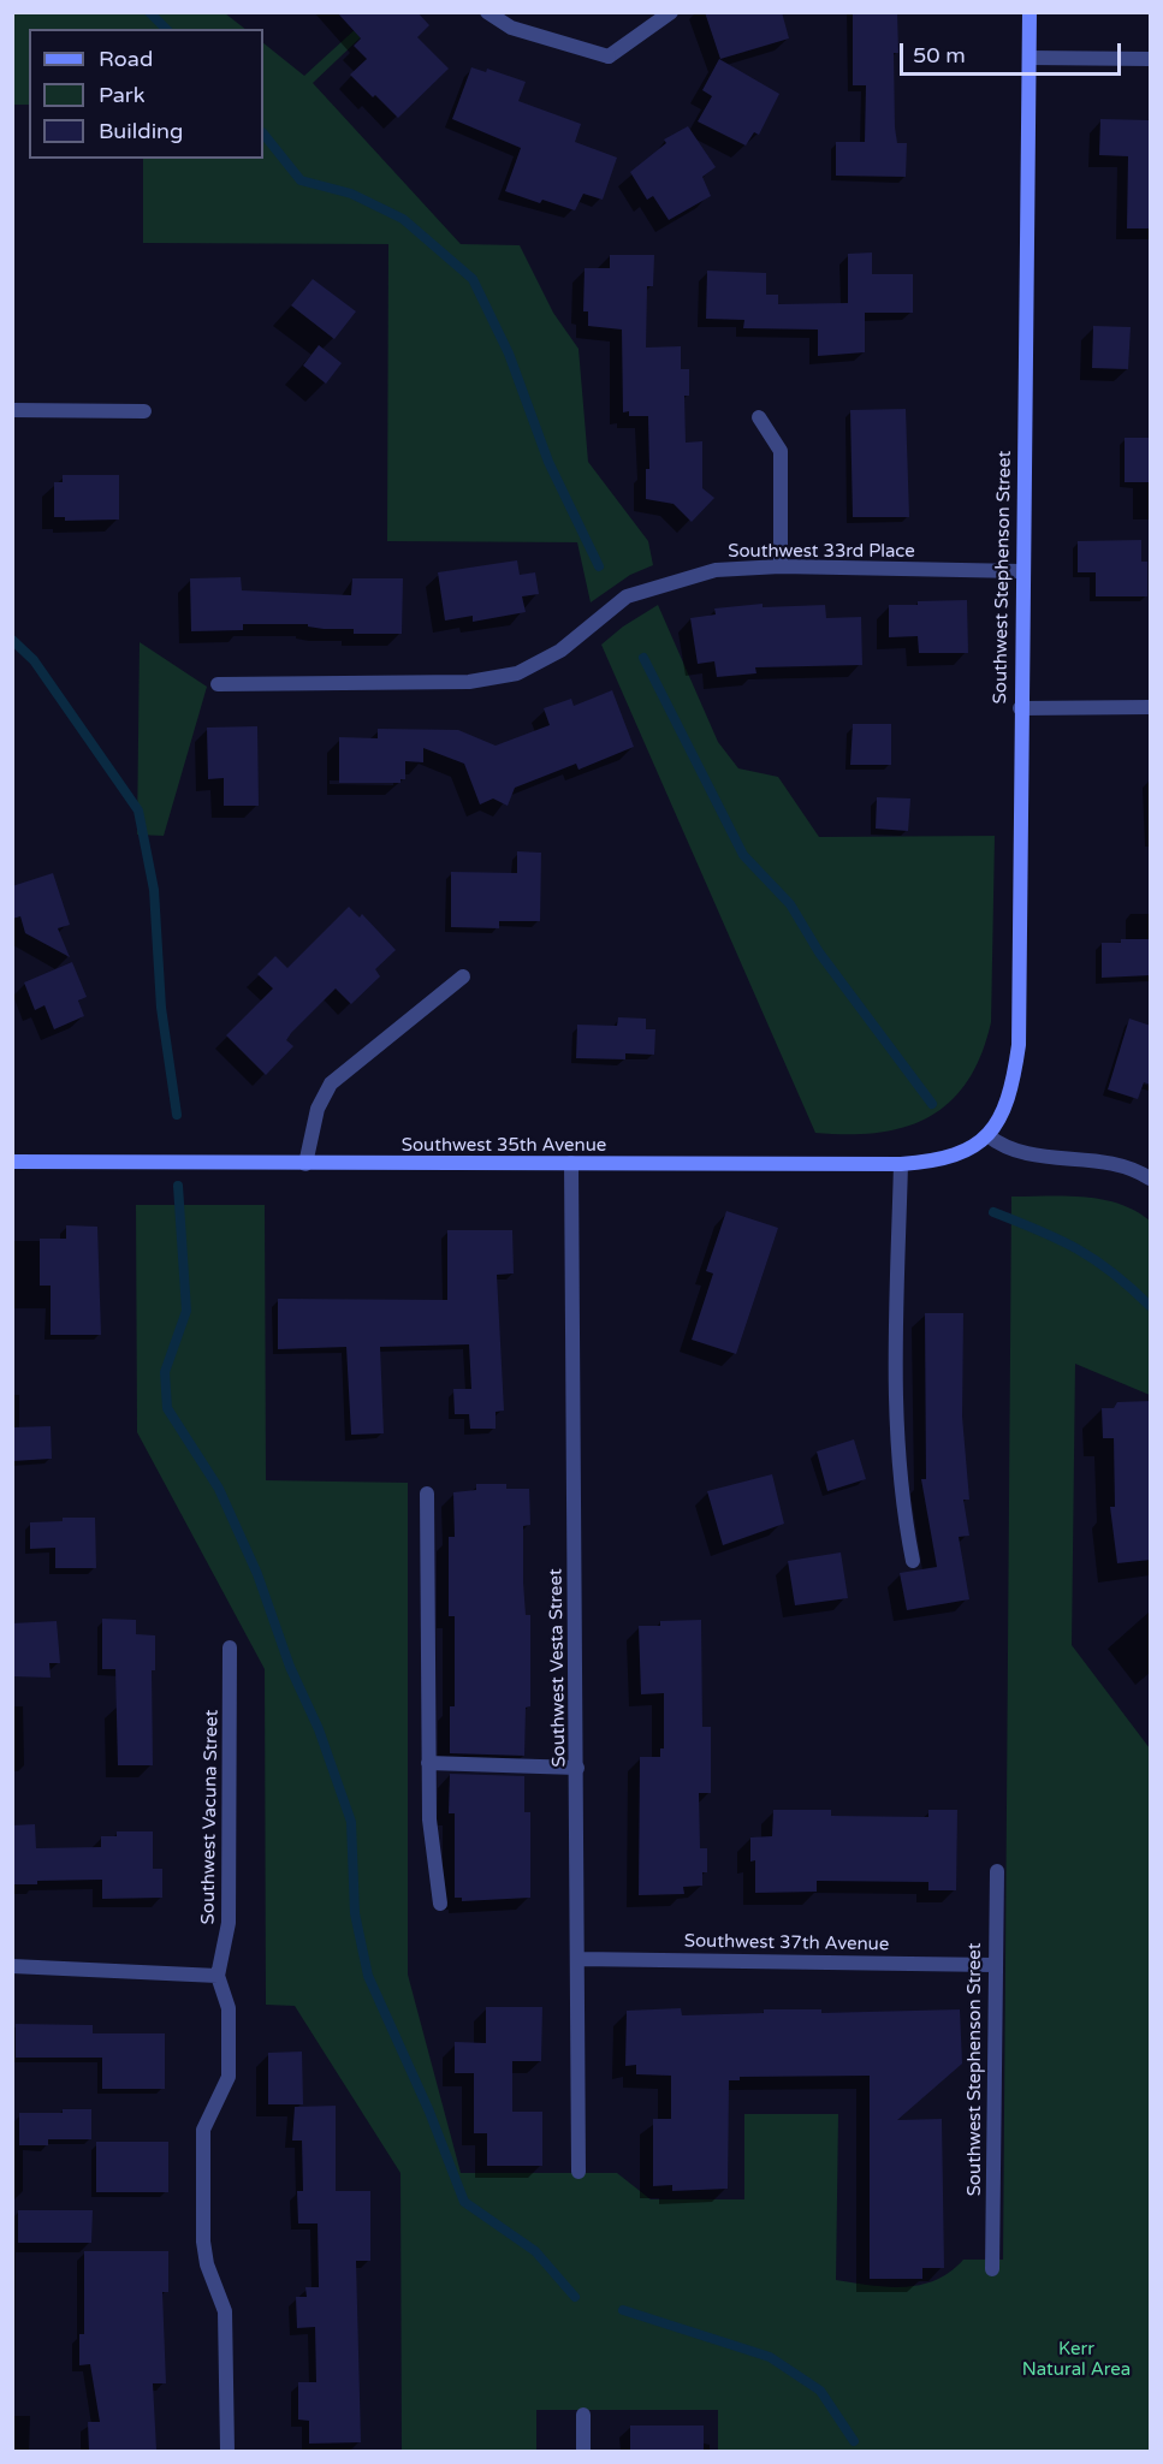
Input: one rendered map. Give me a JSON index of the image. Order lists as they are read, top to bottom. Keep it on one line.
{"streets":{"street":["Southwest 33rd Place","Southwest Stephenson Street","Southwest 35th Avenue","Southwest Vesta Street","Southwest Vacuna Street","Southwest 37th Avenue"]},"crossings":[["Southwest 33rd Place","Southwest Stephenson Street"],["Southwest Stephenson Street","Southwest 35th Avenue"],["Southwest Stephenson Street","Southwest 37th Avenue"],["Southwest 35th Avenue","Southwest Vesta Street"],["Southwest Vesta Street","Southwest 37th Avenue"]],"parks":["Kerr Natural Area"],"legend":["Road","Park","Building"],"scale_bar":"50 m"}
